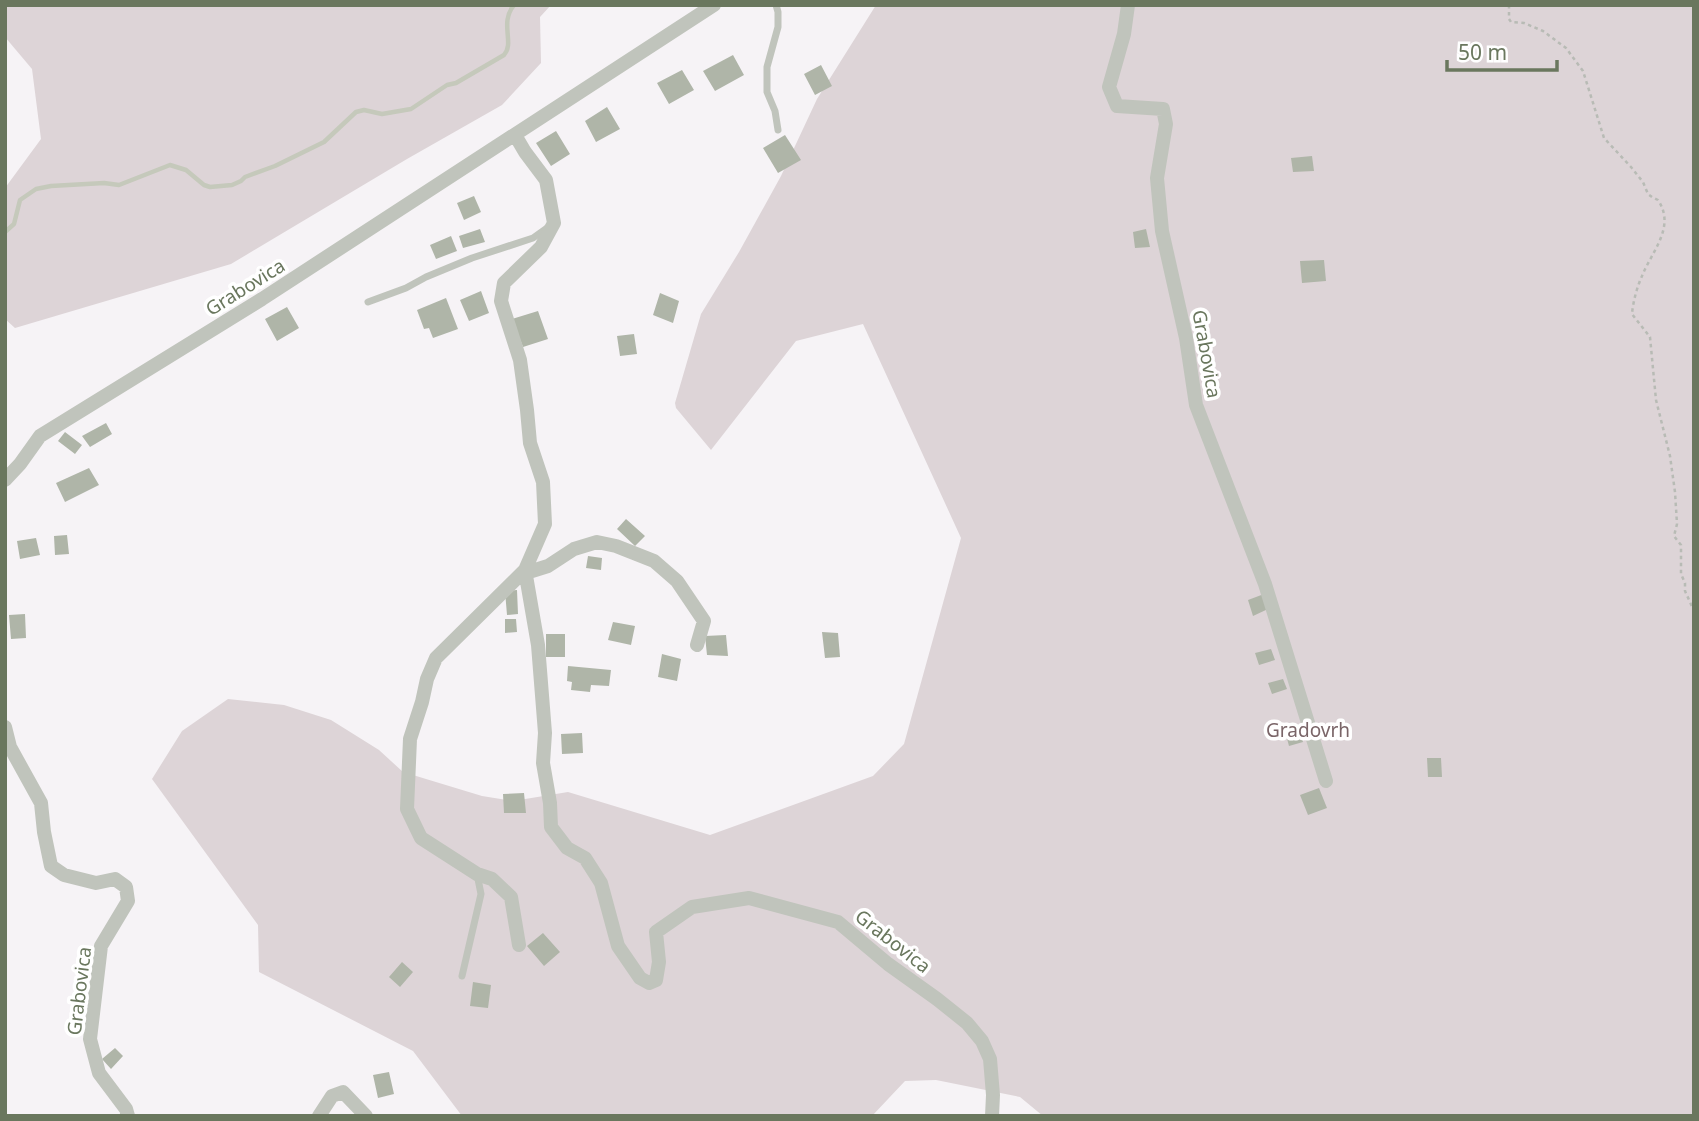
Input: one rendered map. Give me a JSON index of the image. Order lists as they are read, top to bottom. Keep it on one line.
{"streets":{"street":["Grabovica"]},"parks":["Gradovrh"],"scale_bar":"50 m"}
